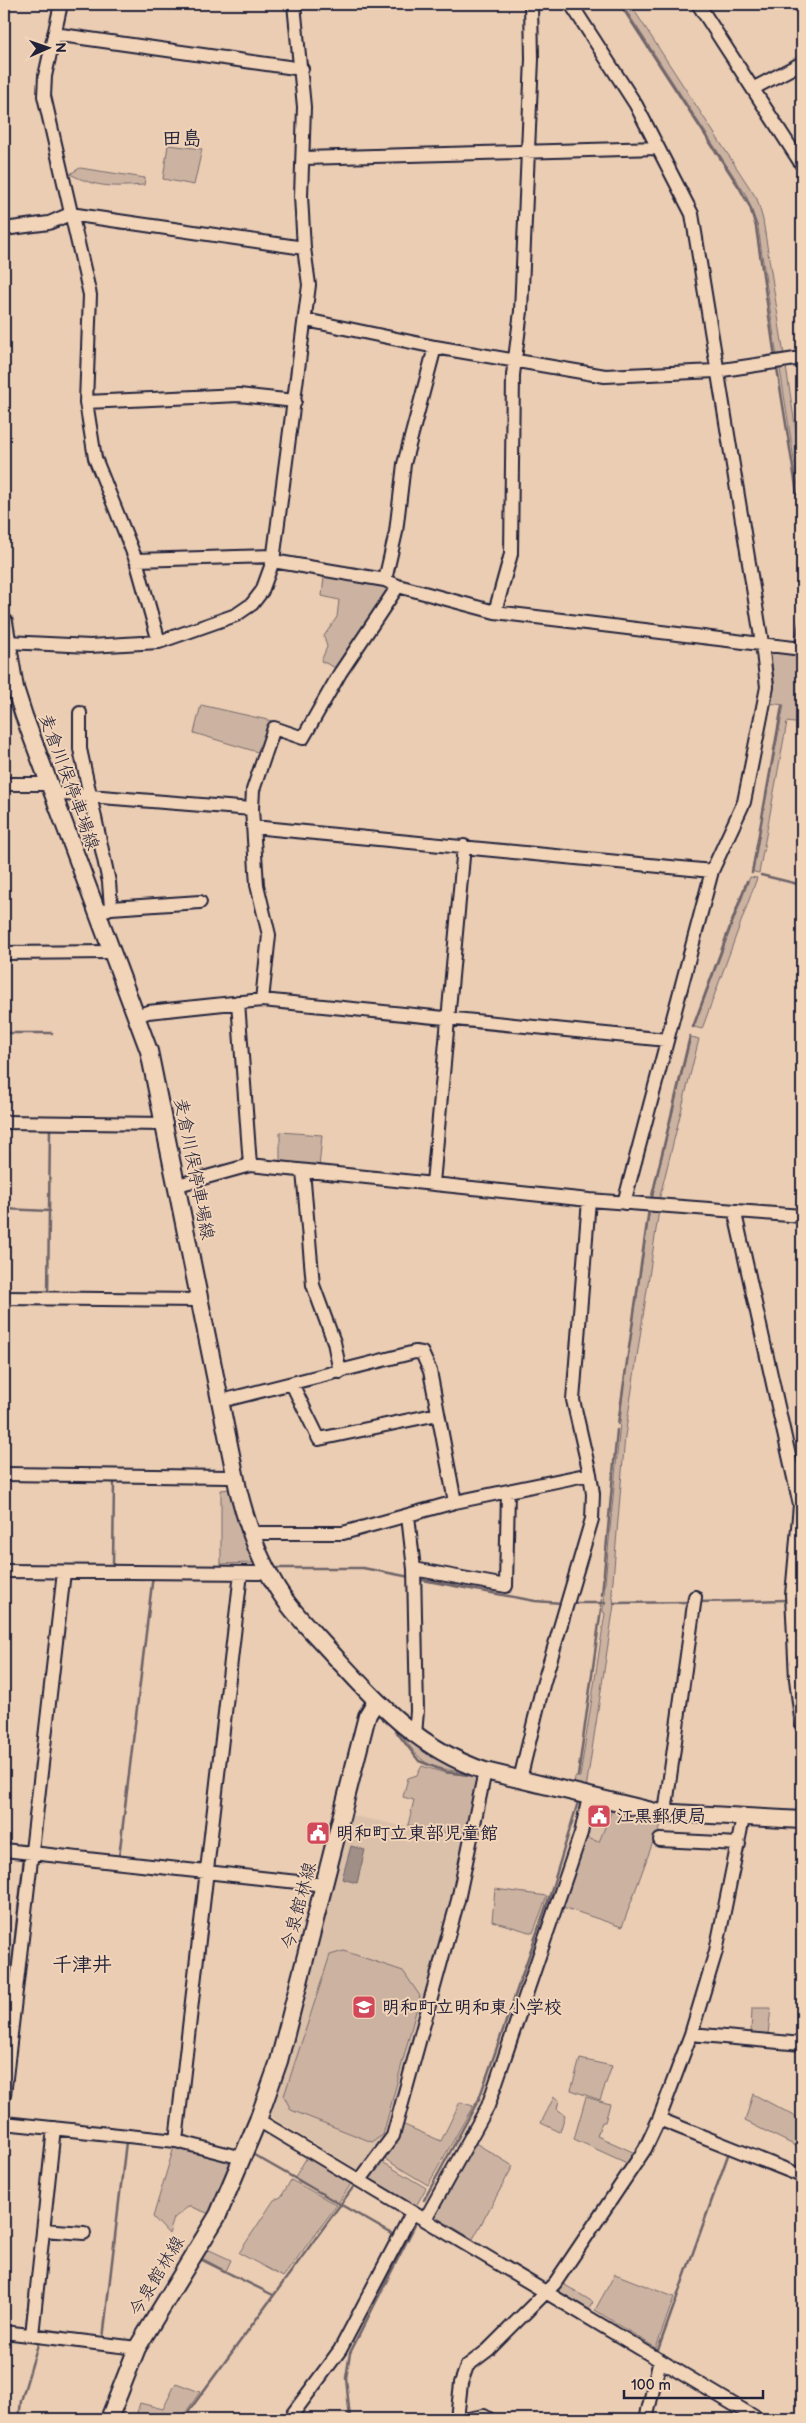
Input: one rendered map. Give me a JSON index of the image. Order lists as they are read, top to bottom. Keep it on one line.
{"streets":{"main road":["麦倉川俣停車場線","今泉館林線"]},"crossings":[["麦倉川俣停車場線","今泉館林線"]],"districts":["田島","千津井"],"places":{"public building":["江黒郵便局","明和町立東部児童館"],"school or university":["明和町立明和東小学校"]},"scale_bar":"100 m","north":"right"}
